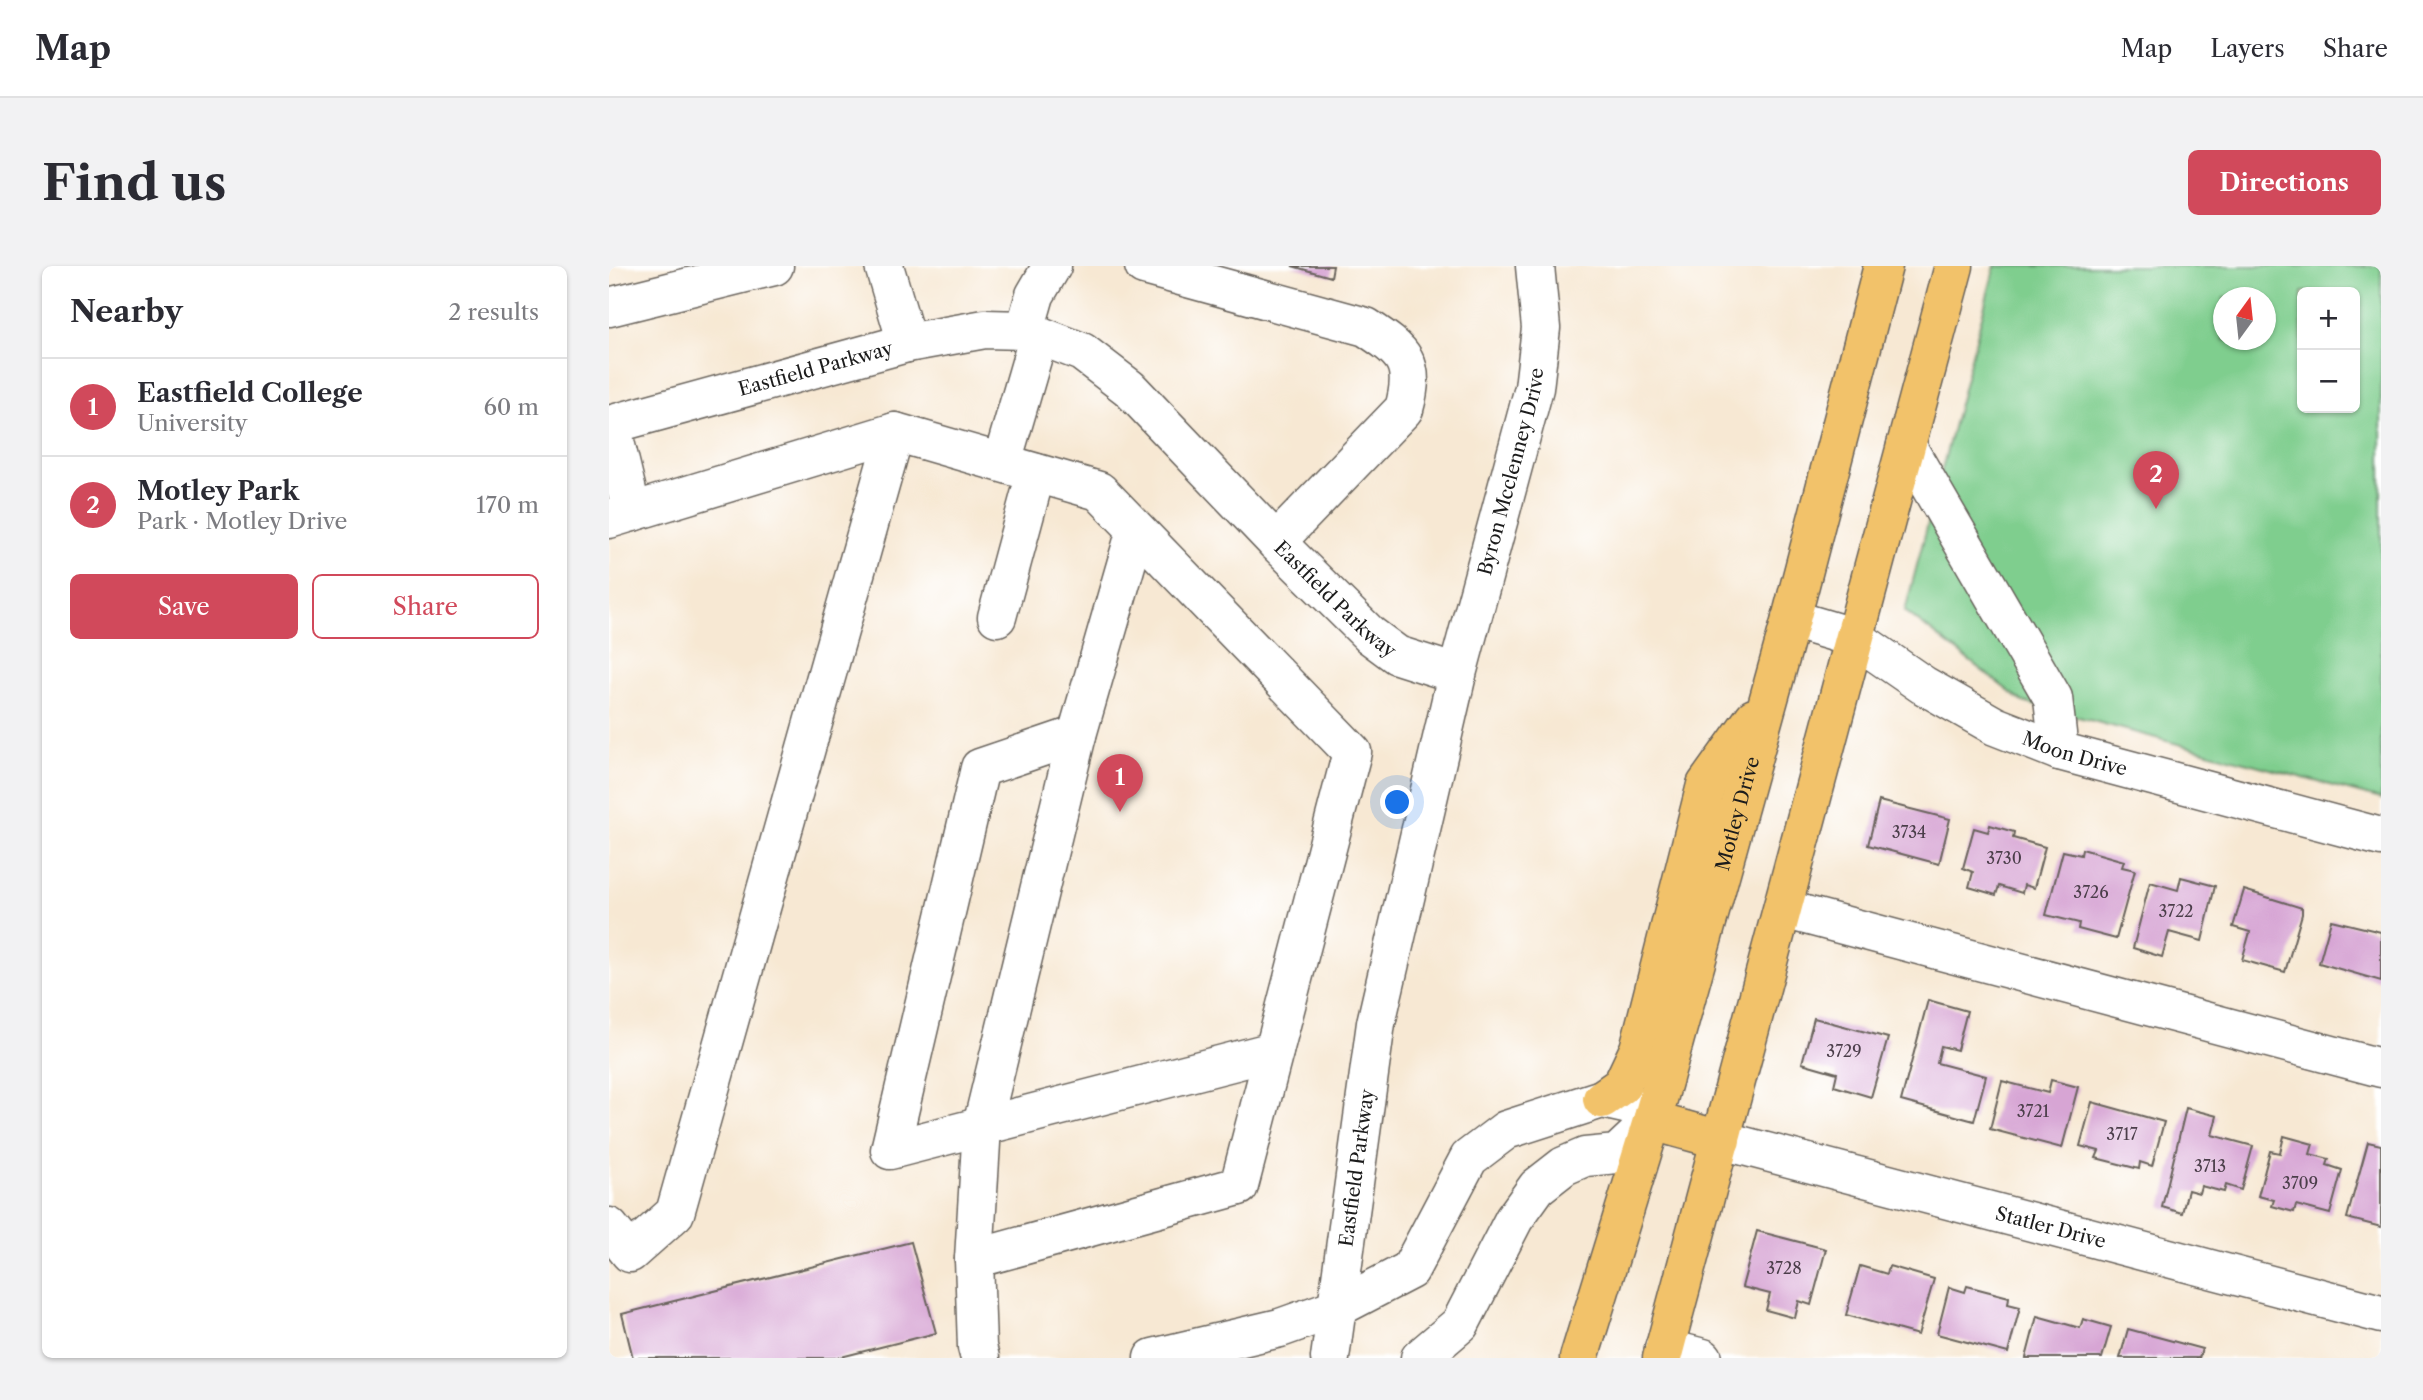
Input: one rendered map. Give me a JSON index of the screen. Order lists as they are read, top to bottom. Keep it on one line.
{"streets":{"main road":["Motley Drive"],"street":["Eastfield Parkway","Byron Mcclenney Drive","Moon Drive","Statler Drive"]},"crossings":[["Eastfield Parkway","Byron Mcclenney Drive"],["Moon Drive","Motley Drive"]],"house_numbers":["3734","3730","3726","3722","3729","3721","3717","3713","3709","3728"],"north":"top","page":{"header":"Map","nav":["Map","Layers","Share"],"buttons":["Directions",["Save","Share"]],"title":"Find us","heading":["Nearby","2 results"],"map_buttons":["+","−"],"list":[{"mark":"1","name":"Eastfield College","note":"University","value":"60 m"},{"mark":"2","name":"Motley Park","note":"Park · Motley Drive","value":"170 m"}],"pins":["2","1"]}}
